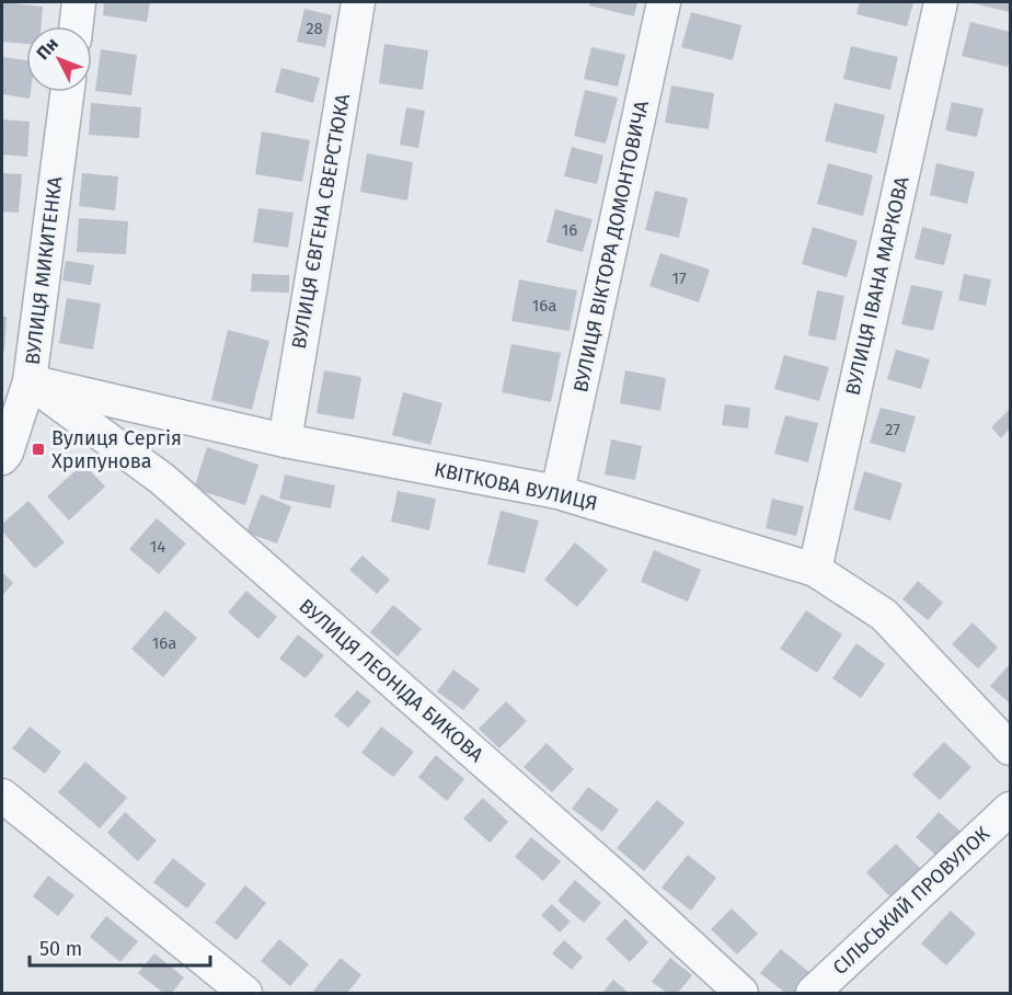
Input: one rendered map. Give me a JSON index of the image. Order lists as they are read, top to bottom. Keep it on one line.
{"streets":{"street":["ВУЛИЦЯ ЄВГЕНА СВЕРСТЮКА","ВУЛИЦЯ ВІКТОРА ДОМОНТОВИЧА","ВУЛИЦЯ МИКИТЕНКА","ВУЛИЦЯ ІВАНА МАРКОВА","КВІТКОВА ВУЛИЦЯ","ВУЛИЦЯ ЛЕОНІДА БИКОВА","СІЛЬСЬКИЙ ПРОВУЛОК"]},"crossings":[["ВУЛИЦЯ ЄВГЕНА СВЕРСТЮКА","КВІТКОВА ВУЛИЦЯ"],["ВУЛИЦЯ ВІКТОРА ДОМОНТОВИЧА","КВІТКОВА ВУЛИЦЯ"],["ВУЛИЦЯ МИКИТЕНКА","КВІТКОВА ВУЛИЦЯ"],["ВУЛИЦЯ МИКИТЕНКА","ВУЛИЦЯ ЛЕОНІДА БИКОВА"],["ВУЛИЦЯ ІВАНА МАРКОВА","КВІТКОВА ВУЛИЦЯ"],["КВІТКОВА ВУЛИЦЯ","ВУЛИЦЯ ЛЕОНІДА БИКОВА"]],"places":{"transit":["Вулиця Сергія Хрипунова"]},"house_numbers":["28","16","17","16а","27","14","16а"],"scale_bar":"50 m","north":"top left"}
